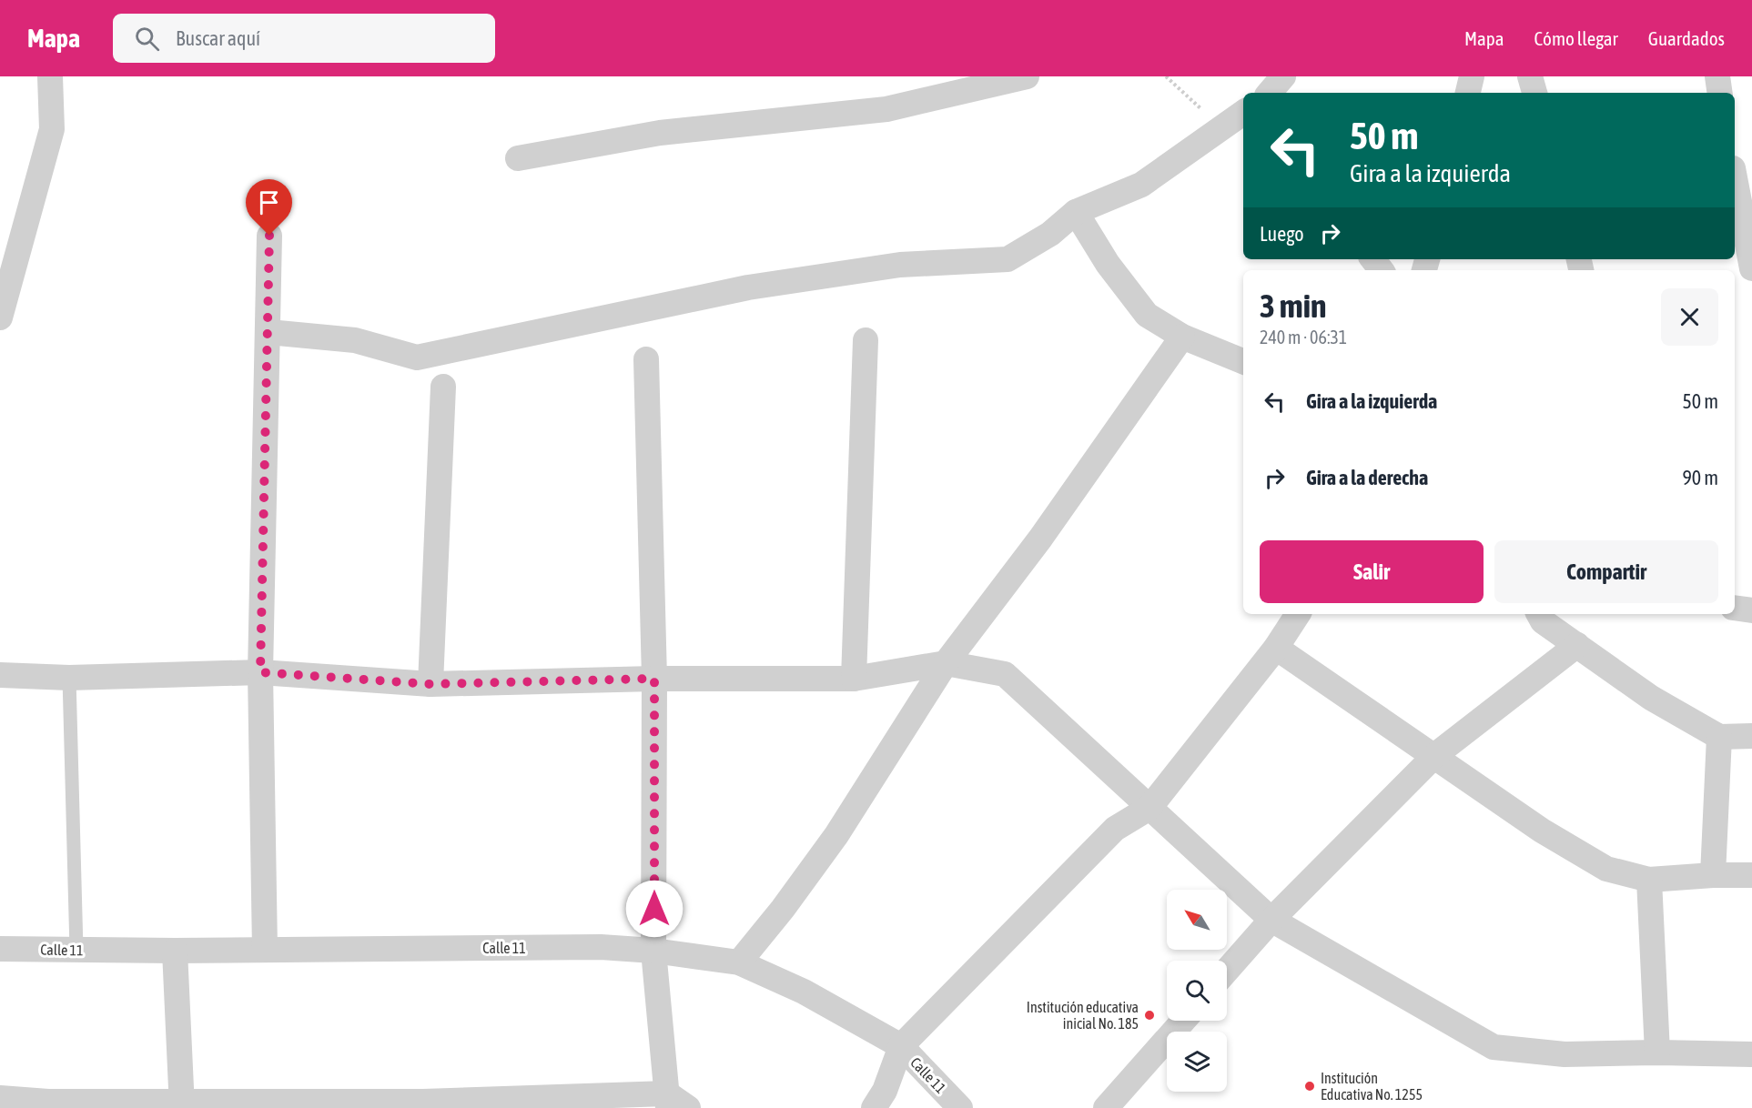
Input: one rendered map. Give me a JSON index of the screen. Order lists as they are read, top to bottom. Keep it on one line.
{"streets":{"street":["Calle 11"]},"places":["Institución educativa inicial No. 185","Institución Educativa No. 1255"],"north":"top left","page":{"header":"Mapa","search":"Buscar aquí","nav":["Mapa","Cómo llegar","Guardados"],"turn":["50 m","Gira a la izquierda"],"then":"Luego","heading":["3 min","240 m · 06:31"],"list":[{"name":"Gira a la izquierda","value":"50 m"},{"name":"Gira a la derecha","value":"90 m"}],"buttons":["Salir","Compartir"]}}
